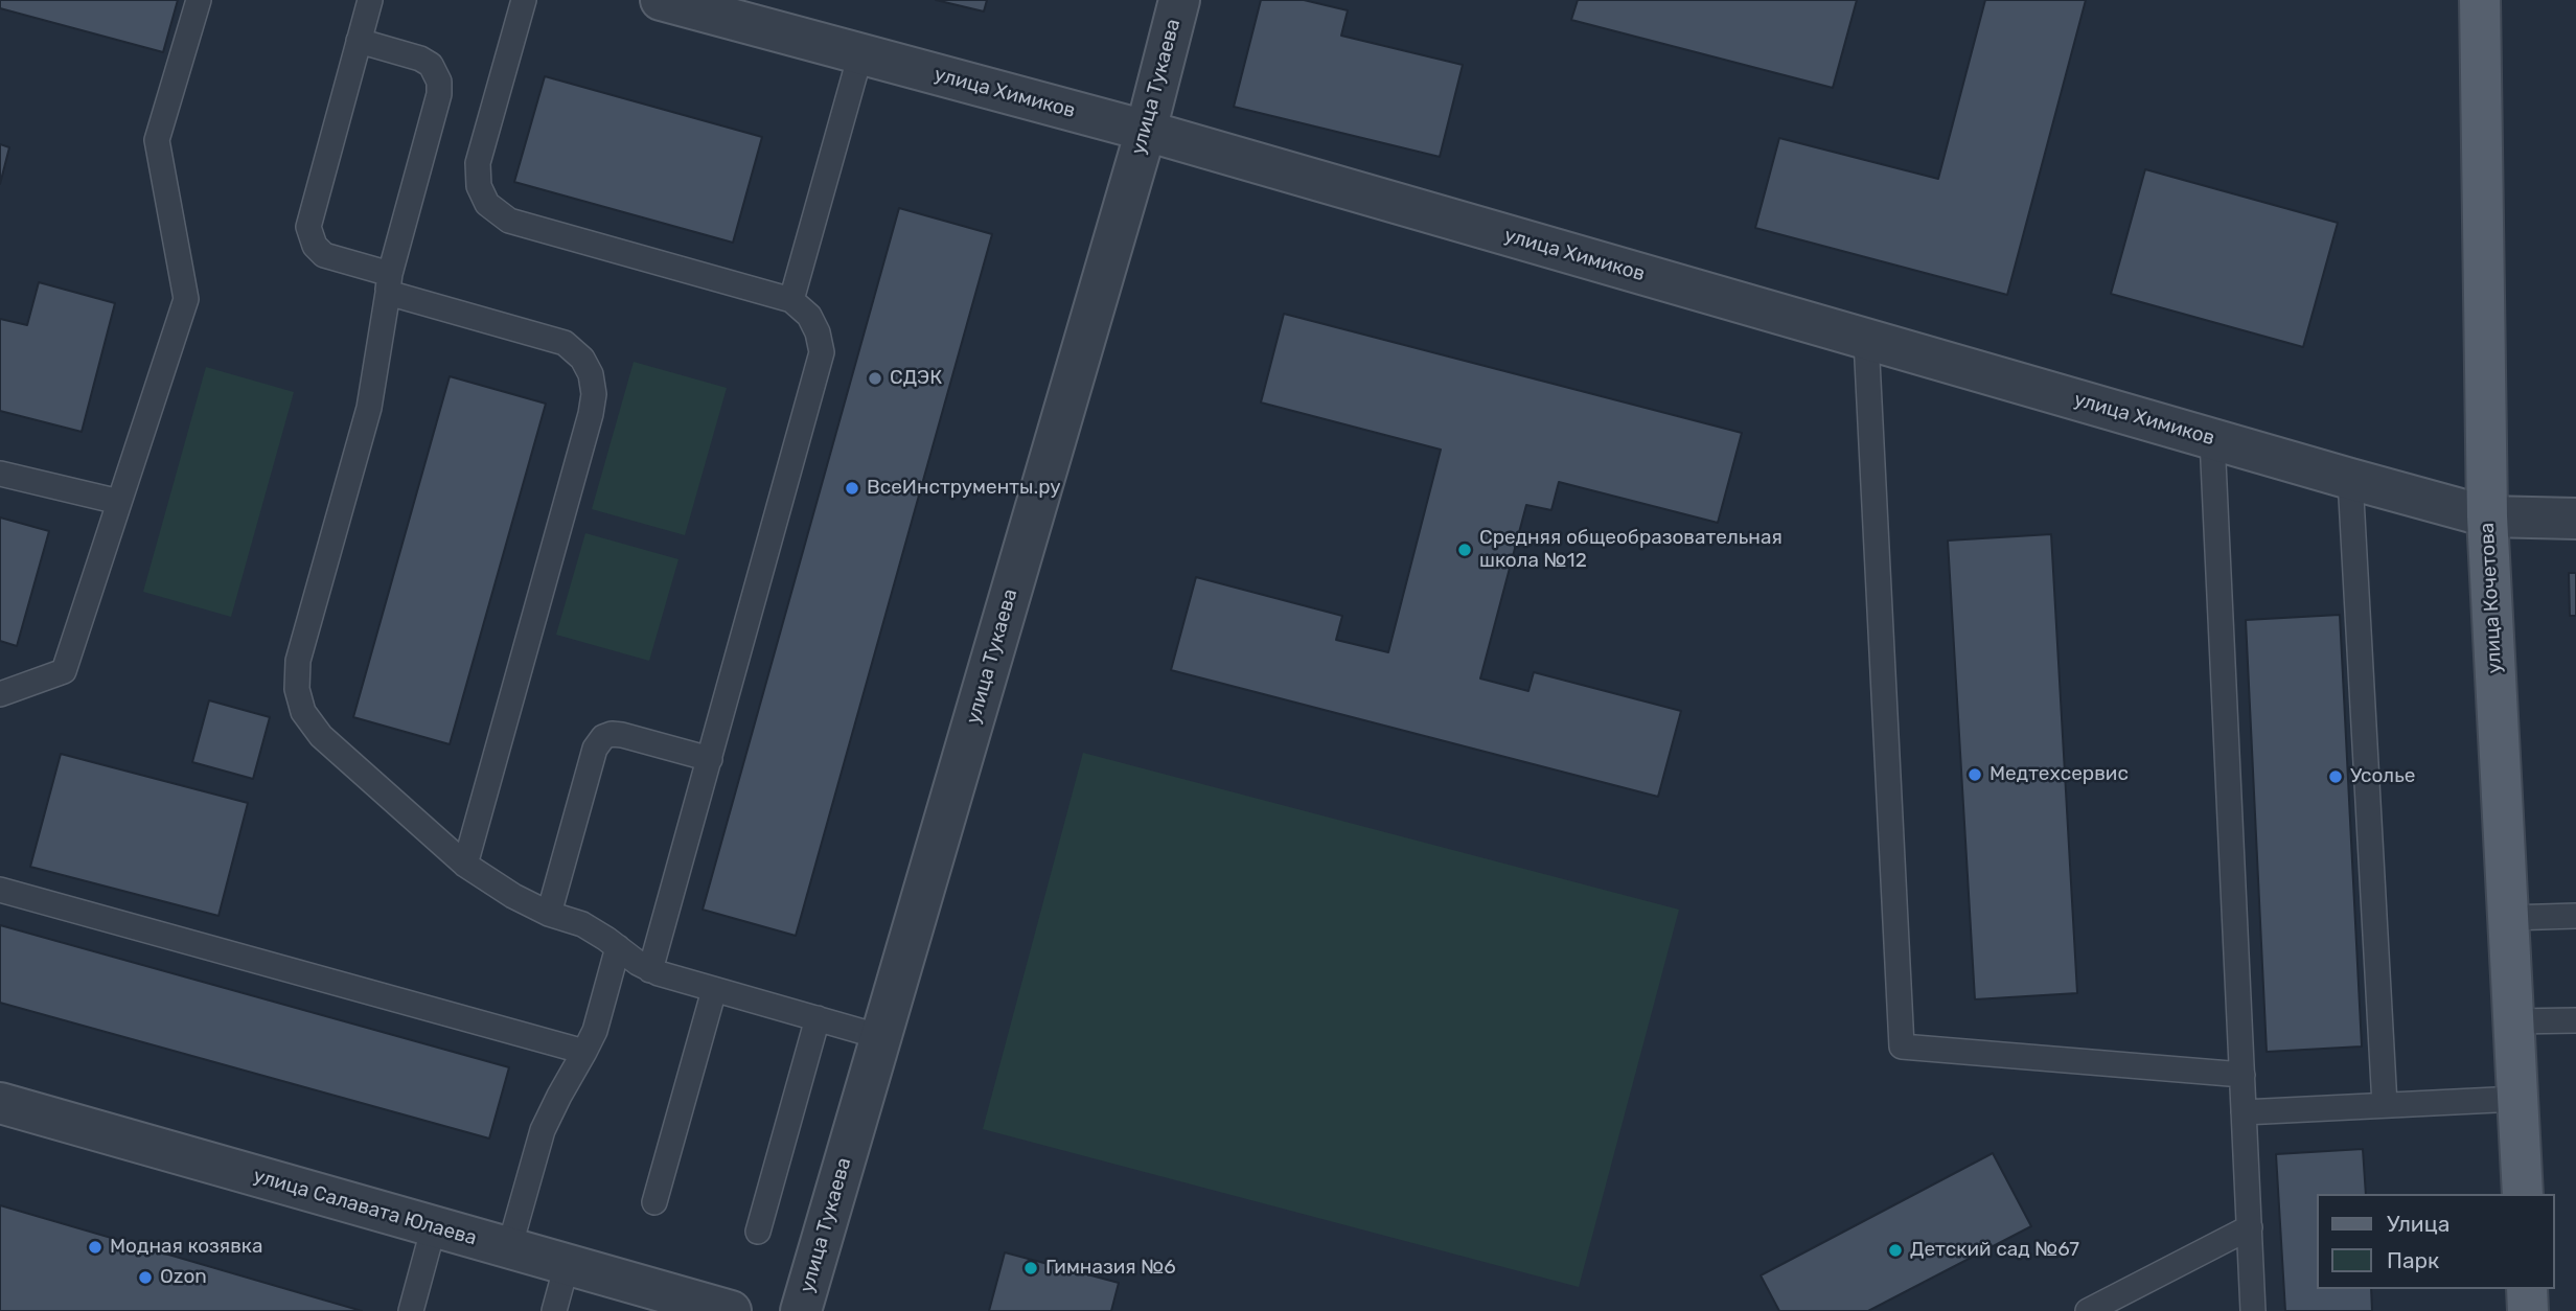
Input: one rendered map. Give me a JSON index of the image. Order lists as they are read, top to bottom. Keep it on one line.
{"streets":{"main road":["улица Кочетова"],"street":["улица Тукаева","улица Химиков","улица Салавата Юлаева"]},"crossings":[["улица Тукаева","улица Химиков"],["улица Химиков","улица Кочетова"]],"places":["СДЭК","ВсеИнструменты.ру","Средняя общеобразовательная школа №12","Медтехсервис","Усолье","Модная козявка","Детский сад №67","Гимназия №6","Ozon"],"legend":["Улица","Парк"]}
